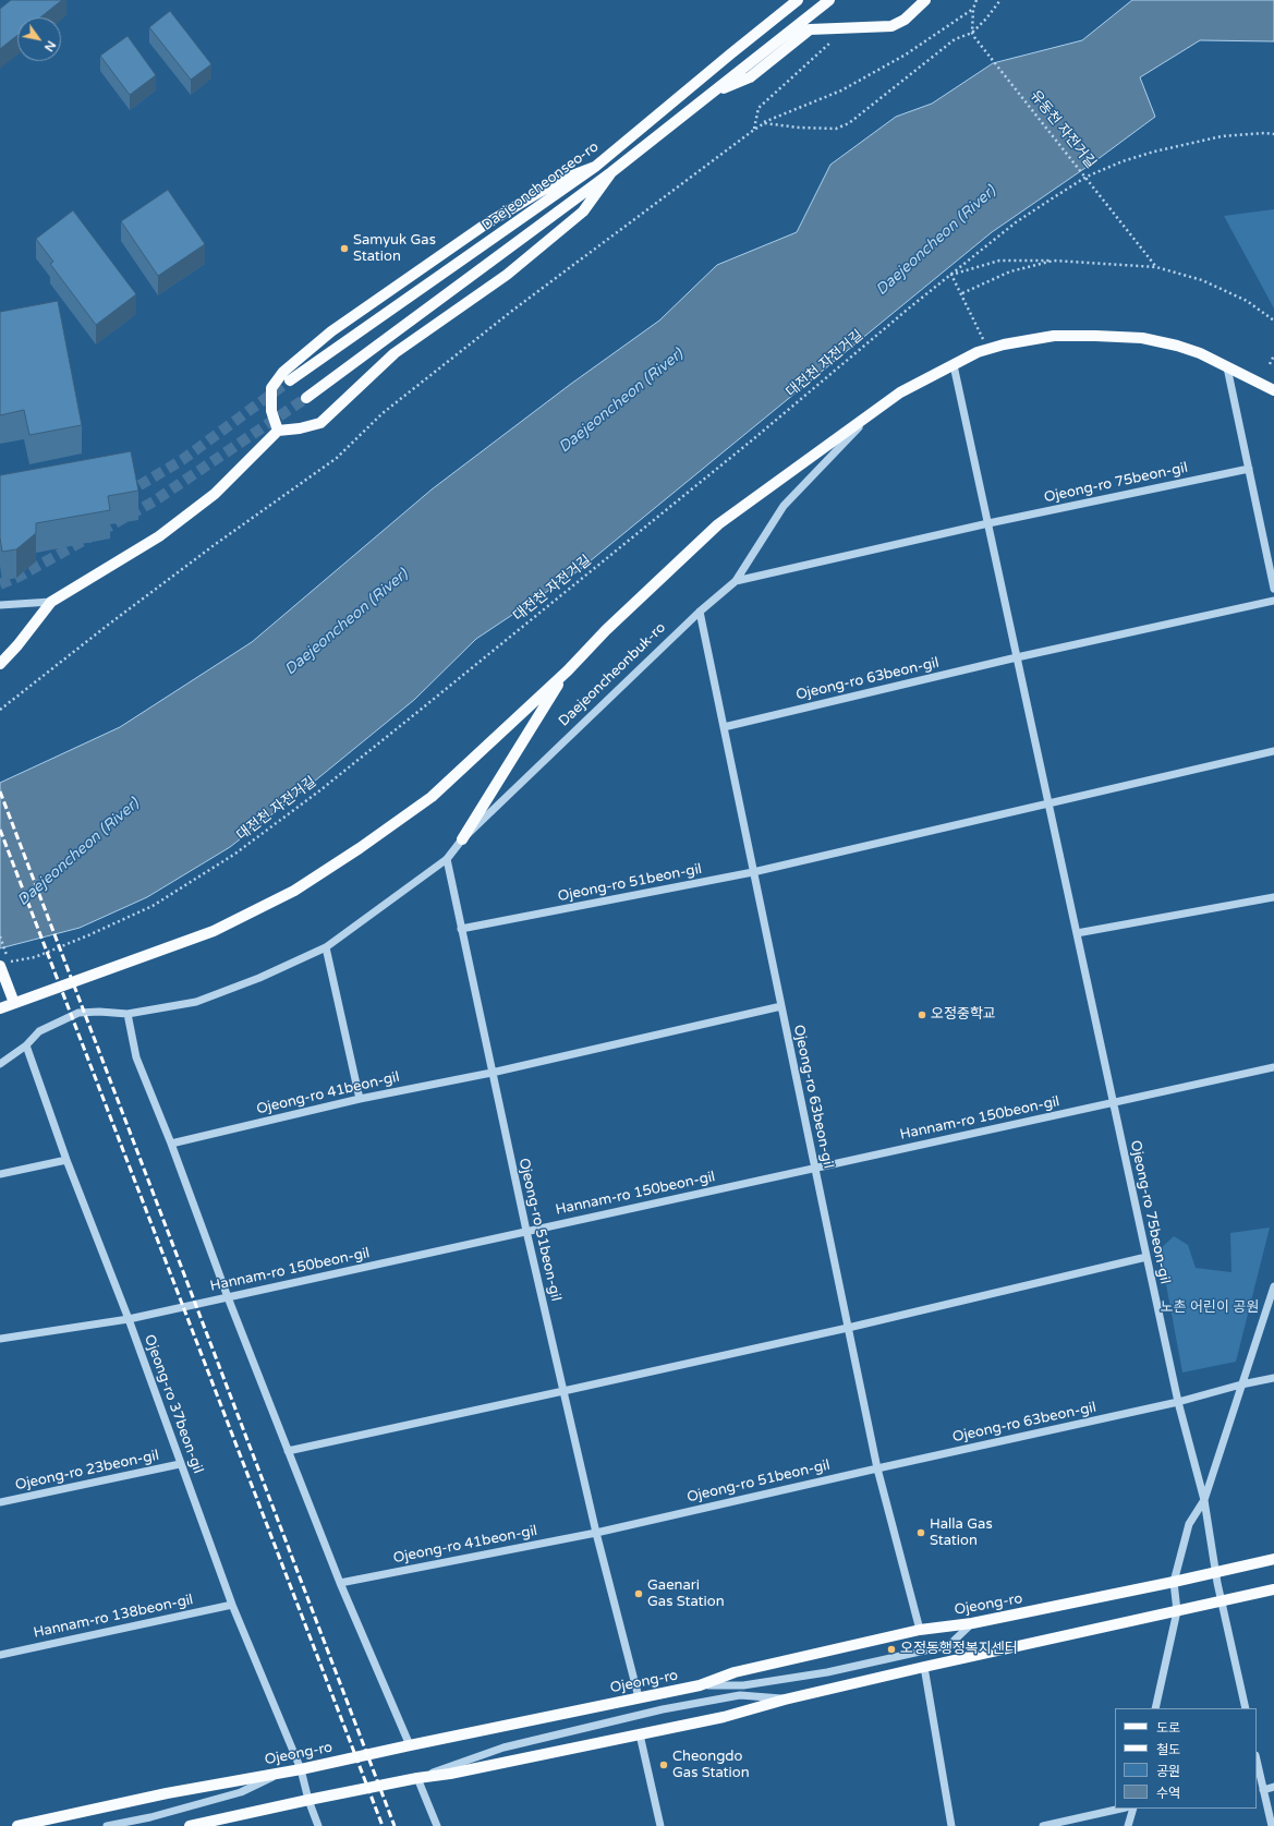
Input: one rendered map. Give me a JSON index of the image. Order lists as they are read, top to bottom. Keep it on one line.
{"streets":{"main road":["Daejeoncheonseo-ro","Daejeoncheonbuk-ro","Ojeong-ro"],"street":["Ojeong-ro 75beon-gil","Ojeong-ro 63beon-gil","Ojeong-ro 51beon-gil","Ojeong-ro 41beon-gil","Hannam-ro 150beon-gil","Ojeong-ro 37beon-gil","Ojeong-ro 23beon-gil","Hannam-ro 138beon-gil"],"path":["유동천 자전거길","대전천 자전거길"]},"crossings":[["유동천 자전거길","대전천 자전거길"],["Ojeong-ro 75beon-gil","Daejeoncheonbuk-ro"],["Ojeong-ro 75beon-gil","Ojeong-ro 63beon-gil"],["Ojeong-ro 75beon-gil","Hannam-ro 150beon-gil"],["Ojeong-ro 75beon-gil","Ojeong-ro"],["Daejeoncheonbuk-ro","Ojeong-ro 63beon-gil"],["Daejeoncheonbuk-ro","Ojeong-ro 51beon-gil"],["Daejeoncheonbuk-ro","Ojeong-ro 37beon-gil"],["Ojeong-ro 63beon-gil","Ojeong-ro 51beon-gil"],["Ojeong-ro 63beon-gil","Hannam-ro 150beon-gil"],["Ojeong-ro 63beon-gil","Ojeong-ro"],["Ojeong-ro 51beon-gil","Ojeong-ro 41beon-gil"],["Ojeong-ro 51beon-gil","Hannam-ro 150beon-gil"],["Ojeong-ro 51beon-gil","Ojeong-ro"],["Hannam-ro 150beon-gil","Ojeong-ro 37beon-gil"],["Ojeong-ro 37beon-gil","Ojeong-ro 23beon-gil"],["Ojeong-ro 37beon-gil","Ojeong-ro"],["Ojeong-ro 37beon-gil","Hannam-ro 138beon-gil"]],"water":["Daejeoncheon (River)"],"parks":["노촌 어린이 공원"],"places":["Samyuk Gas Station","오정중학교","Halla Gas Station","Gaenari Gas Station","오정동행정복지센터","Cheongdo Gas Station"],"legend":["도로","철도","공원","수역"],"north":"bottom right"}
